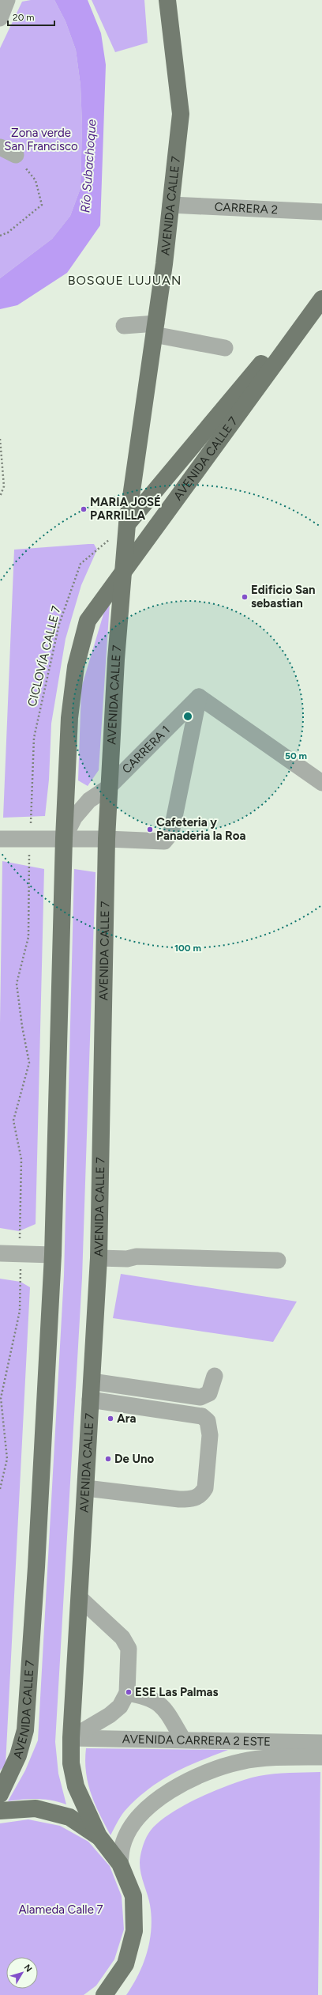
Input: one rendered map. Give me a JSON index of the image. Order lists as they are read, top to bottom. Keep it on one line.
{"streets":{"main road":["AVENIDA CALLE 7"],"street":["CARRERA 2","CARRERA 1","AVENIDA CARRERA 2 ESTE"],"path":["CICLOVÍA CALLE 7"]},"crossings":[["AVENIDA CALLE 7","CARRERA 2"],["AVENIDA CALLE 7","CICLOVÍA CALLE 7"],["AVENIDA CALLE 7","CARRERA 1"],["AVENIDA CALLE 7","AVENIDA CARRERA 2 ESTE"]],"districts":["BOSQUE LUJUAN"],"water":["Río Subachoque"],"parks":["Zona verde San Francisco","Alameda Calle 7"],"places":["MARIA JOSÉ PARRILLA","Edificio San sebastian","Cafeteria y Panaderia la Roa","Ara","De Uno","ESE Las Palmas"],"scale_bar":"20 m","north":"top right","rings":["50 m","100 m"]}
